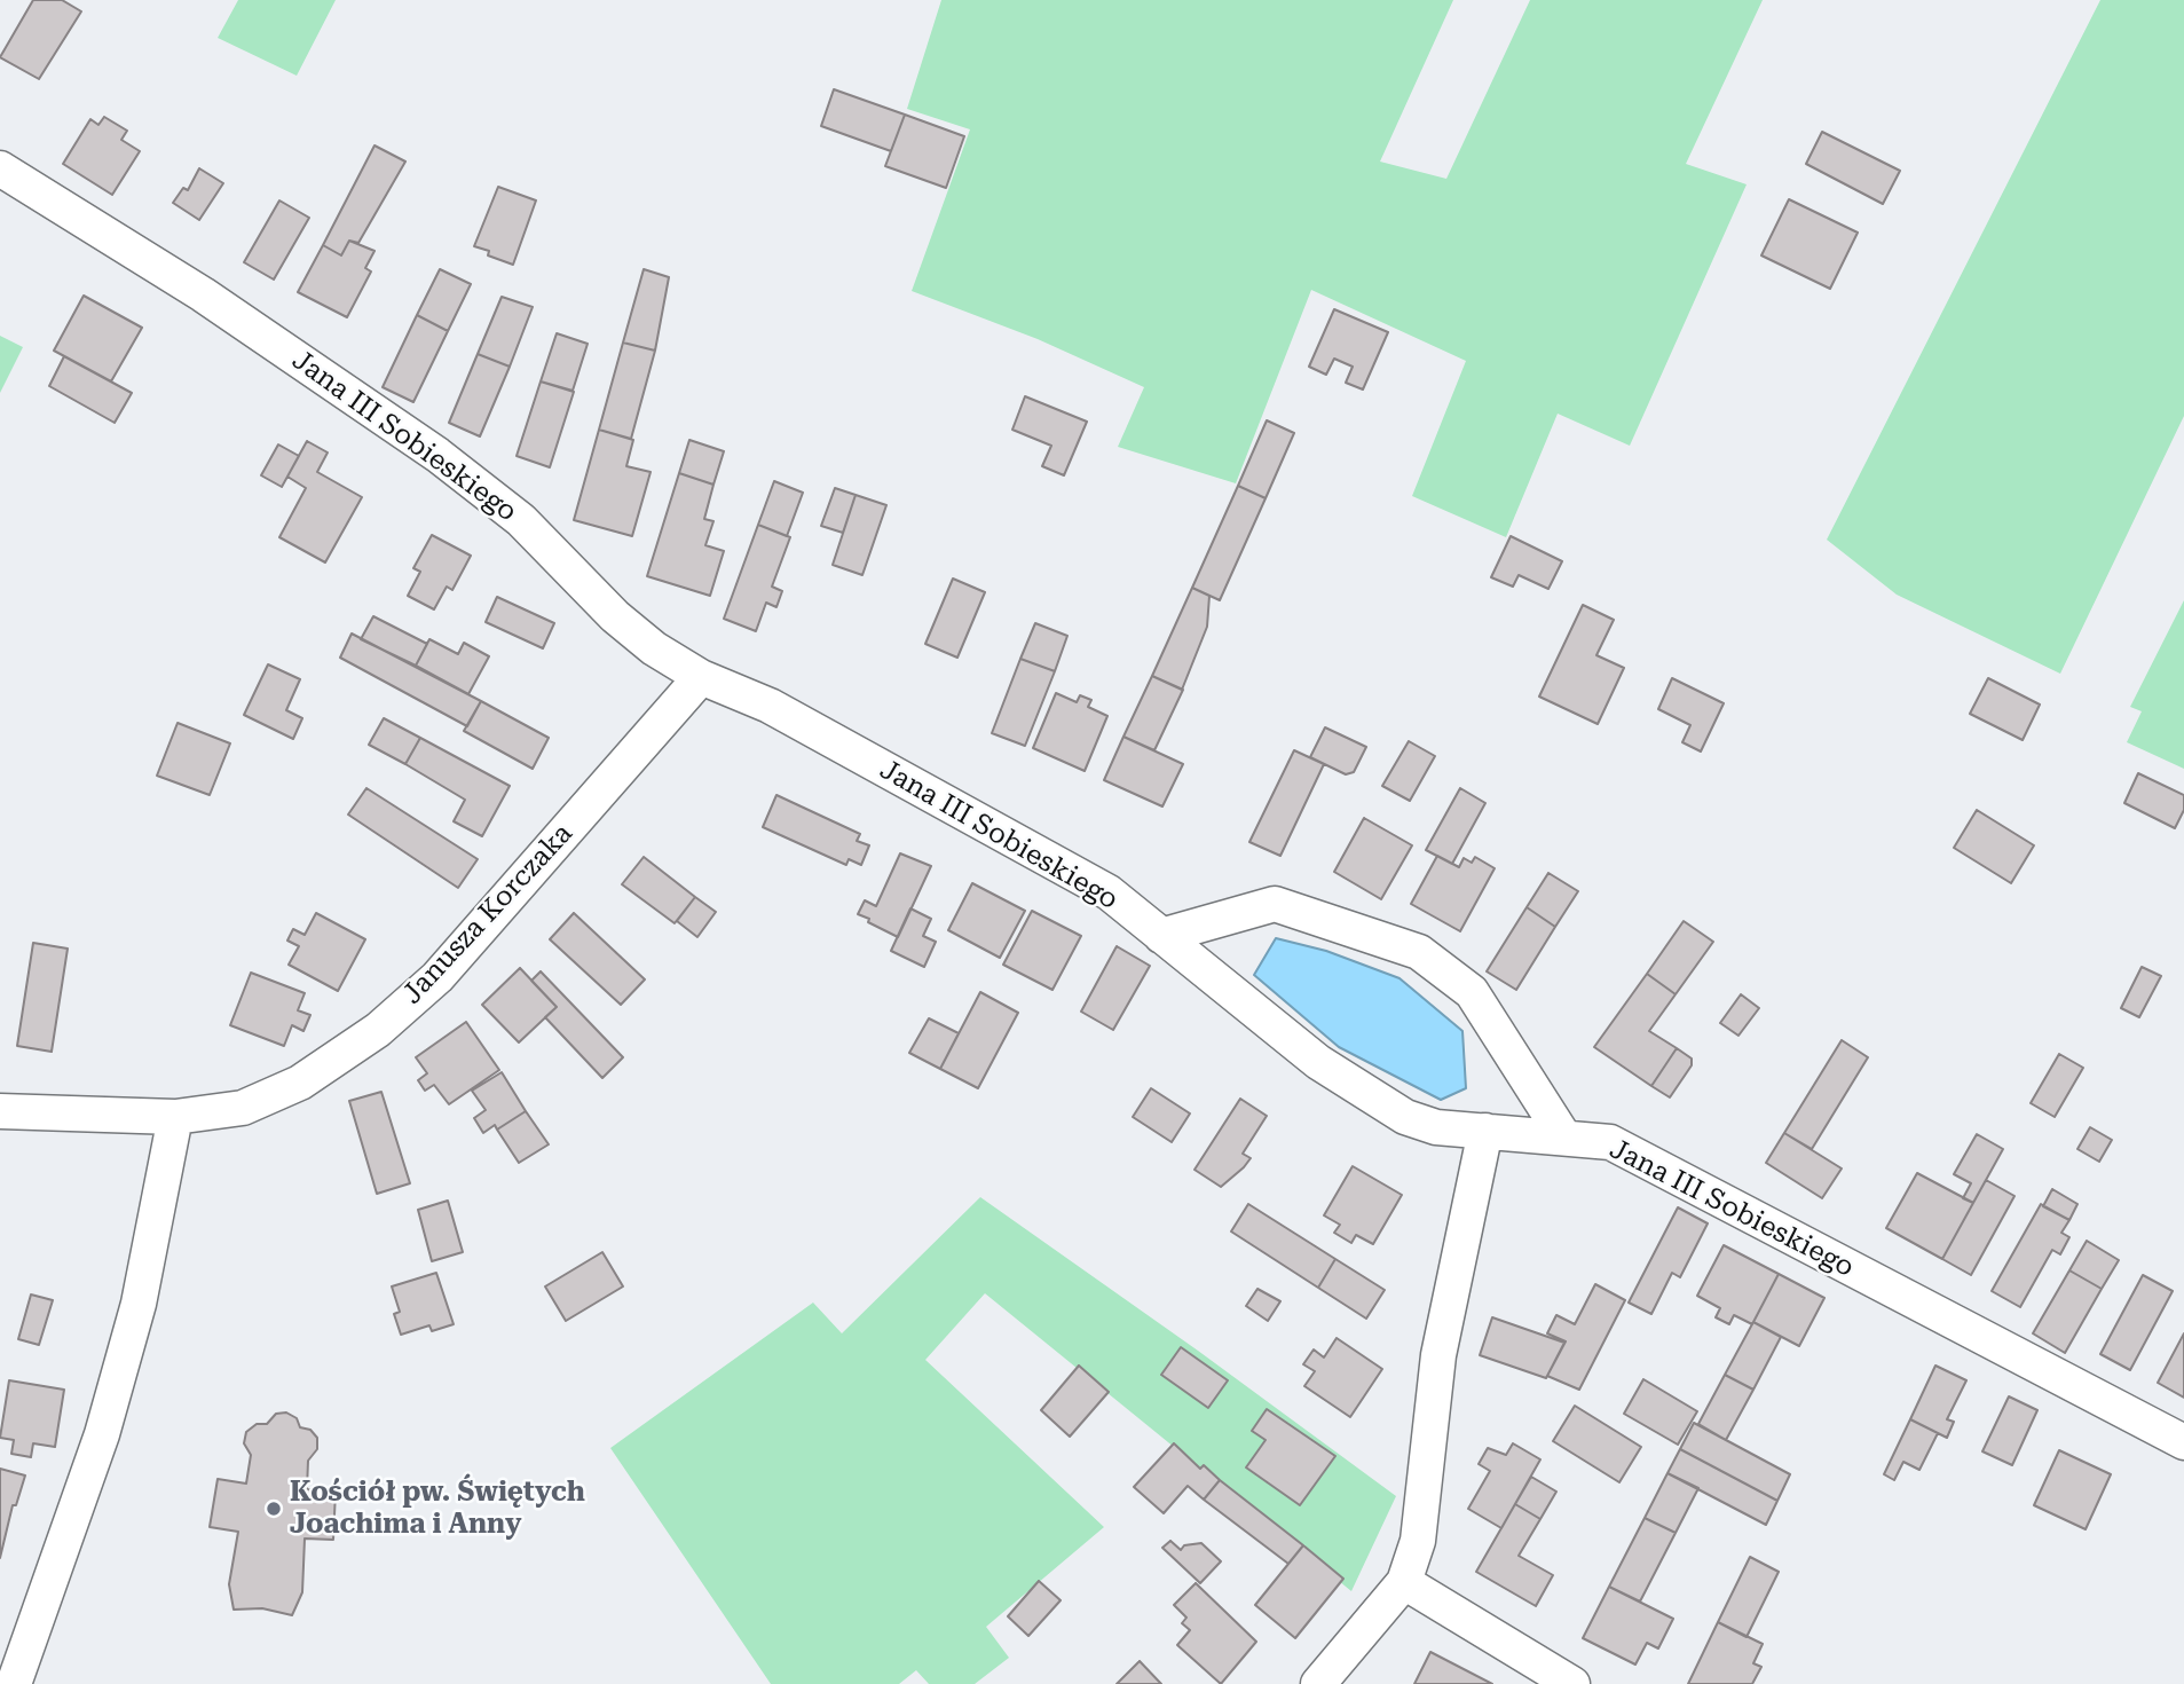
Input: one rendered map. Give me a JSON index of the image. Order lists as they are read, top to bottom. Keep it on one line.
{"streets":{"street":["Jana III Sobieskiego","Janusza Korczaka"]},"crossings":[["Jana III Sobieskiego","Janusza Korczaka"]],"places":["Kościół pw. Świętych Joachima i Anny"]}
